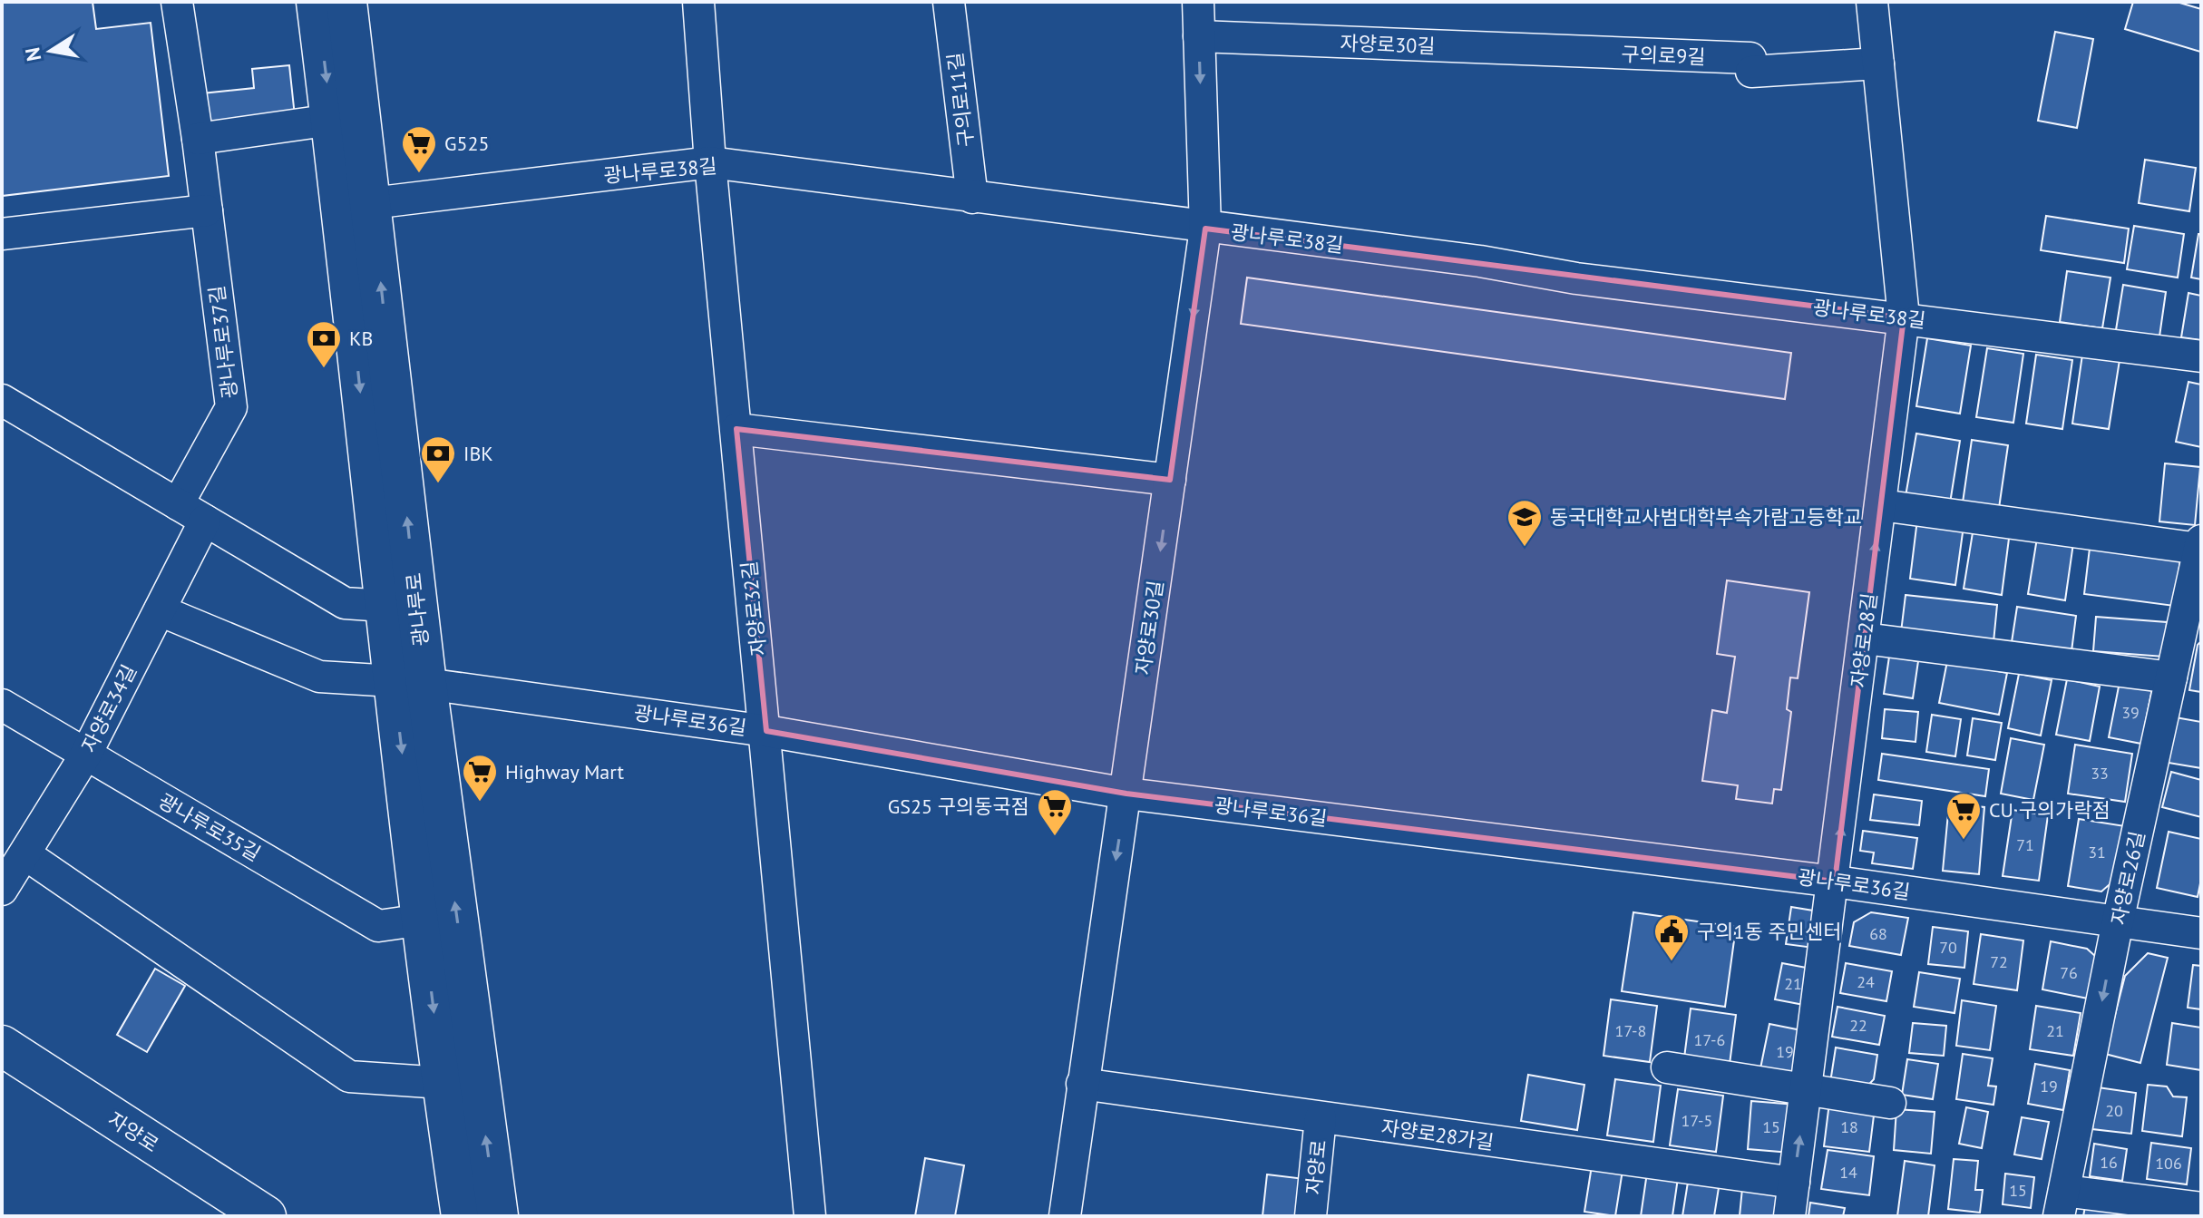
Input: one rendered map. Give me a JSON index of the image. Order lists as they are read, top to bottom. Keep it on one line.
{"streets":{"main road":["광나루로","자양로"],"street":["자양로30길","구의로9길","구의로11길","광나루로38길","광나루로37길","자양로32길","자양로28길","자양로34길","광나루로36길","광나루로35길","자양로26길","자양로28가길"]},"crossings":[["자양로30길","구의로9길"],["자양로30길","광나루로38길"],["자양로30길","광나루로36길"],["자양로30길","자양로28가길"],["구의로9길","자양로28길"],["구의로11길","광나루로38길"],["광나루로38길","자양로32길"],["광나루로38길","광나루로"],["광나루로38길","자양로28길"],["자양로32길","광나루로36길"],["광나루로","광나루로36길"],["광나루로","광나루로35길"],["자양로28길","광나루로36길"],["자양로28길","자양로28가길"],["자양로34길","광나루로35길"],["광나루로36길","자양로26길"],["자양로","자양로28가길"]],"one_way":["자양로30길","자양로28길","자양로26길"],"places":{"supermarket":["G525","Highway Mart","GS25 구의동국점","CU 구의가락점"],"bank":["KB","IBK"],"school or university":["동국대학교사범대학부속가람고등학교"],"public building":["구의1동 주민센터"]},"house_numbers":["39","33","71","31","68","70","72","76","24","21","22","17-8","21","17-6","19","19","20","17-5","15","18","16","106","14","15"],"north":"left"}
